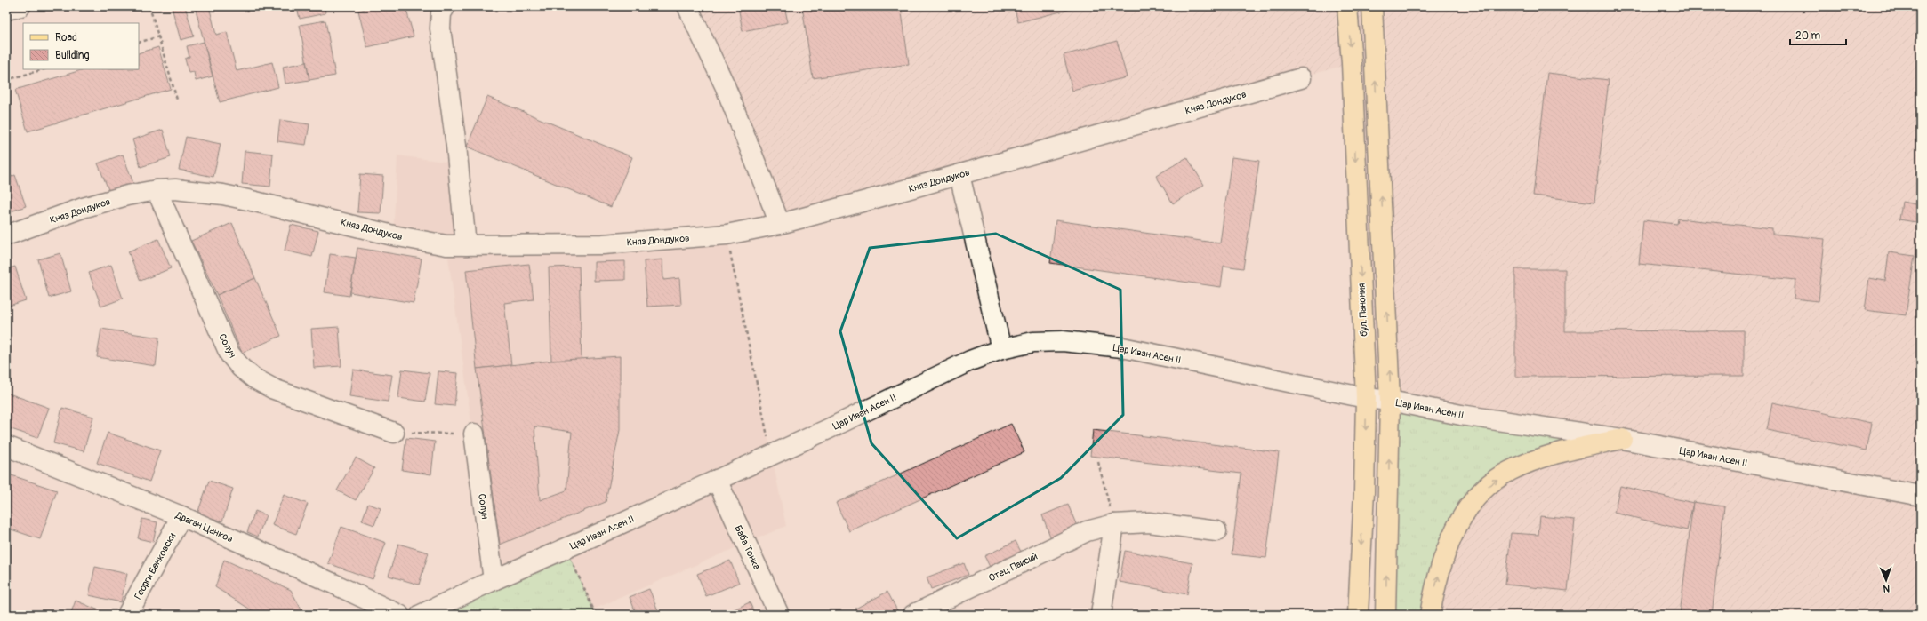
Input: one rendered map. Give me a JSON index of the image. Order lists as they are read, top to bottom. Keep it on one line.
{"streets":{"main road":["бул. Панония"],"street":["Княз Дондуков","Солун","Цар Иван Асен II","Драган Цанков","Баба Тонка","Георги Бенковски","Отец Паисий"]},"crossings":[["Княз Дондуков","Солун"],["бул. Панония","Цар Иван Асен II"],["Солун","Цар Иван Асен II"],["Цар Иван Асен II","Баба Тонка"],["Драган Цанков","Георги Бенковски"]],"legend":["Road","Building"],"scale_bar":"20 m","north":"bottom"}
